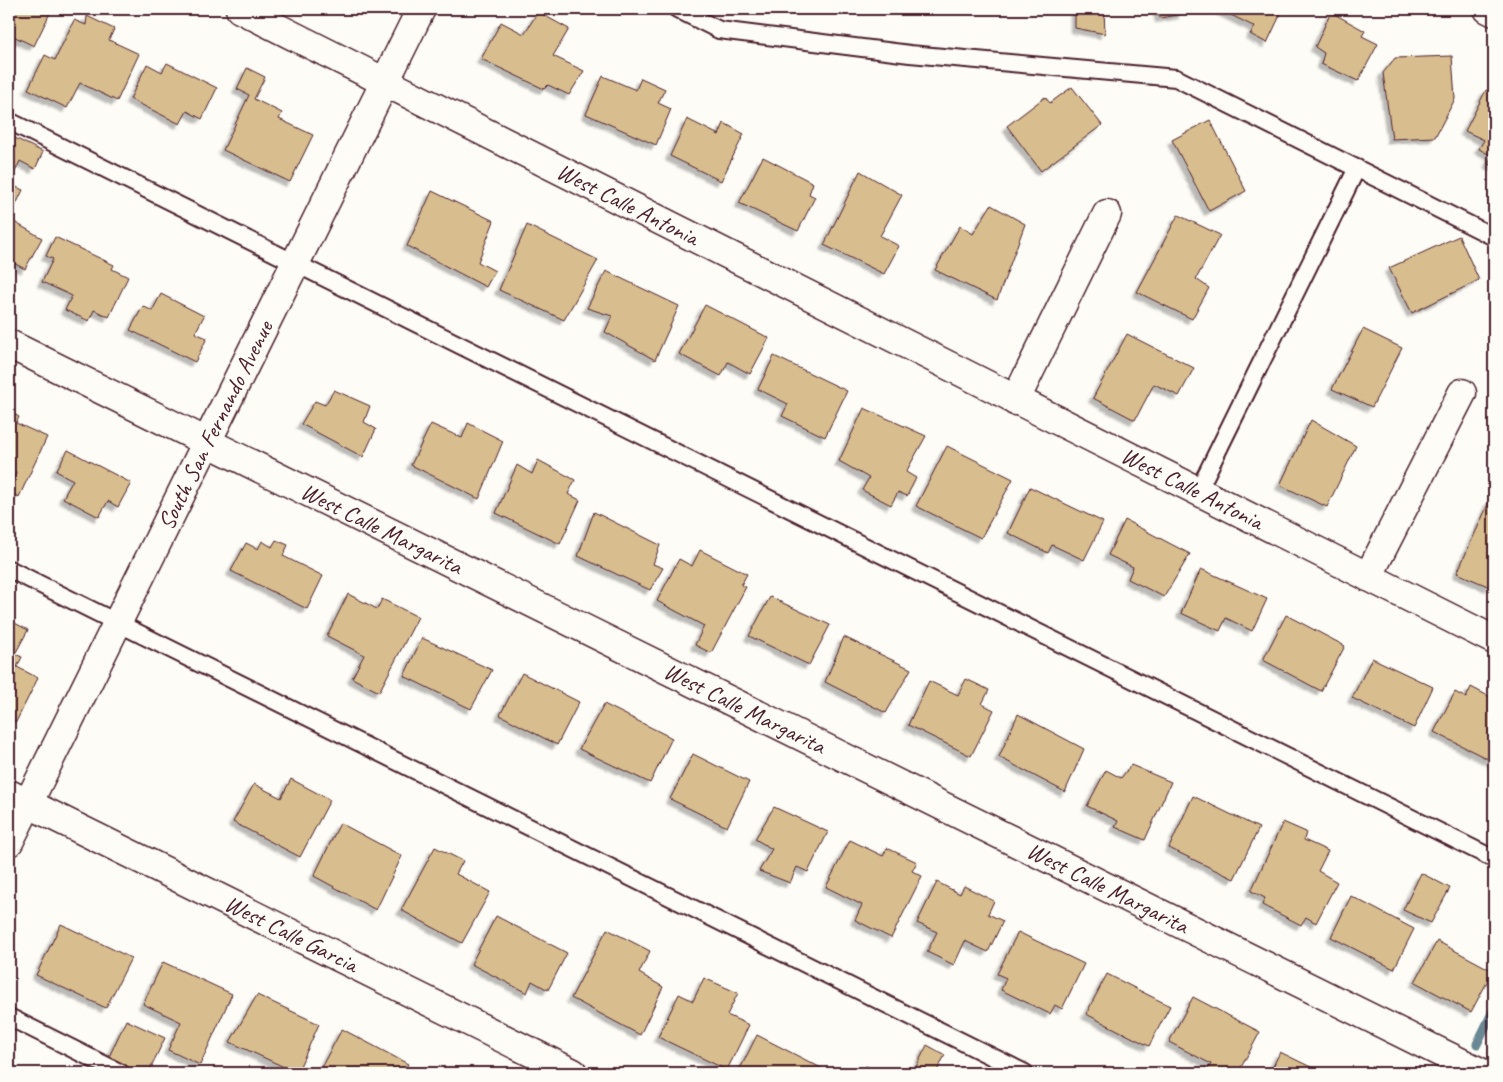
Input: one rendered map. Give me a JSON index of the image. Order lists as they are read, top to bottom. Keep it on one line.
{"streets":{"street":["West Calle Antonia","South San Fernando Avenue","West Calle Margarita","West Calle Garcia"]},"crossings":[["West Calle Antonia","South San Fernando Avenue"],["South San Fernando Avenue","West Calle Margarita"],["South San Fernando Avenue","West Calle Garcia"]]}
